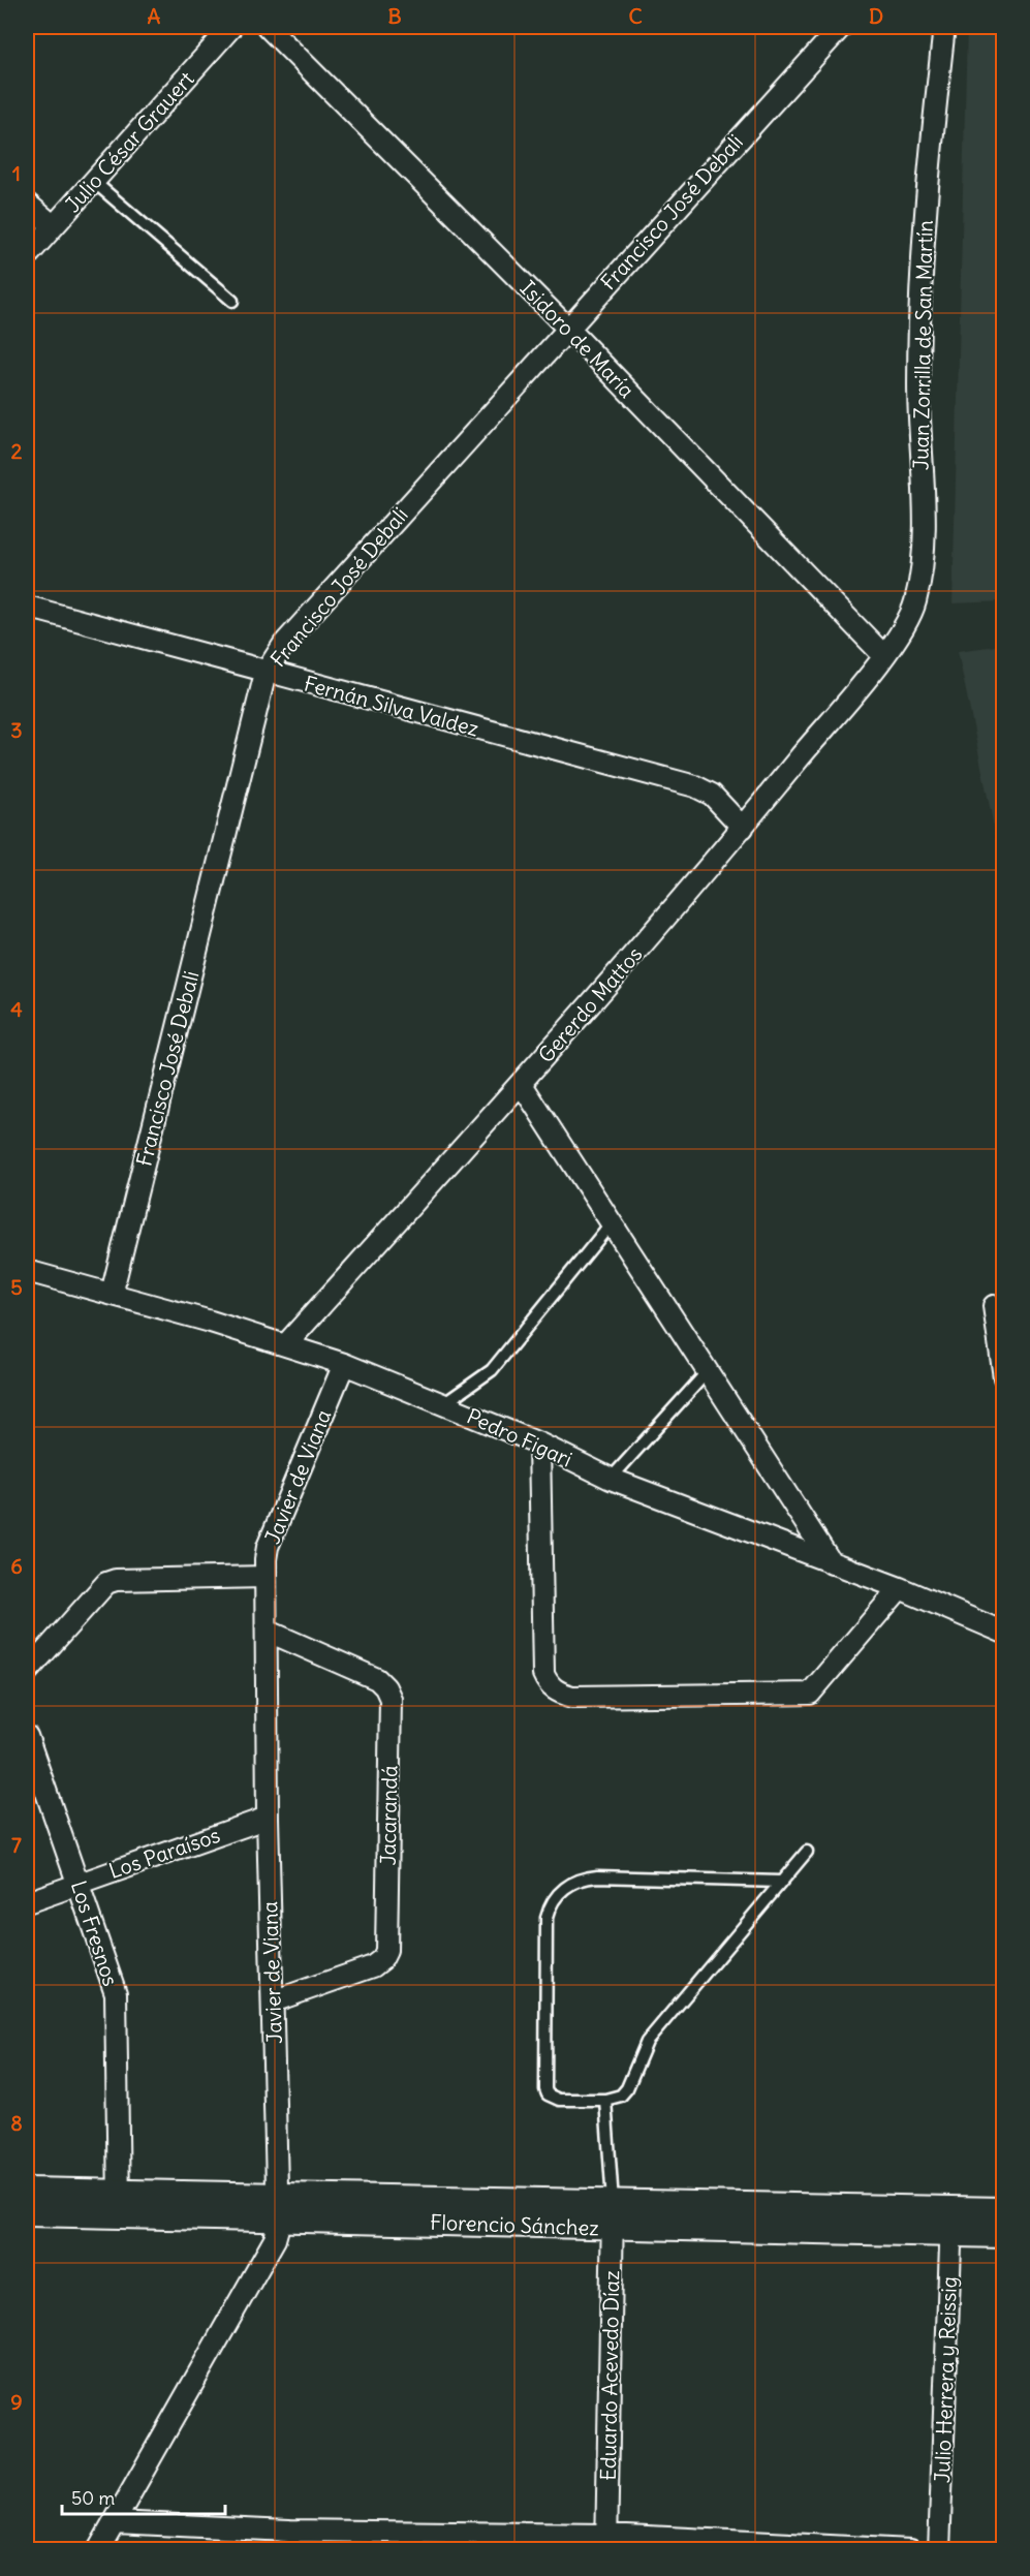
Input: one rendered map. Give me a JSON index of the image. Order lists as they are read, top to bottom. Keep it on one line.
{"streets":{"street":["Julio César Grauert","Francisco José Debali","Isidoro de María","Juan Zorrilla de San Martín","Fernán Silva Valdez","Gererdo Mattos","Pedro Figari","Javier de Viana","Jacarandá","Los Paraísos","Los Fresnos","Florencio Sánchez","Eduardo Acevedo Díaz","Julio Herrera y Reissig"]},"crossings":[["Francisco José Debali","Isidoro de María"],["Francisco José Debali","Fernán Silva Valdez"],["Francisco José Debali","Pedro Figari"],["Isidoro de María","Juan Zorrilla de San Martín"],["Isidoro de María","Gererdo Mattos"],["Juan Zorrilla de San Martín","Gererdo Mattos"],["Fernán Silva Valdez","Gererdo Mattos"],["Gererdo Mattos","Pedro Figari"],["Pedro Figari","Javier de Viana"],["Javier de Viana","Jacarandá"],["Javier de Viana","Los Paraísos"],["Javier de Viana","Florencio Sánchez"],["Los Paraísos","Los Fresnos"],["Los Fresnos","Florencio Sánchez"],["Florencio Sánchez","Eduardo Acevedo Díaz"],["Florencio Sánchez","Julio Herrera y Reissig"]],"scale_bar":"50 m","grid":{"columns":["A","B","C","D"],"rows":["1","2","3","4","5","6","7","8","9"]}}
